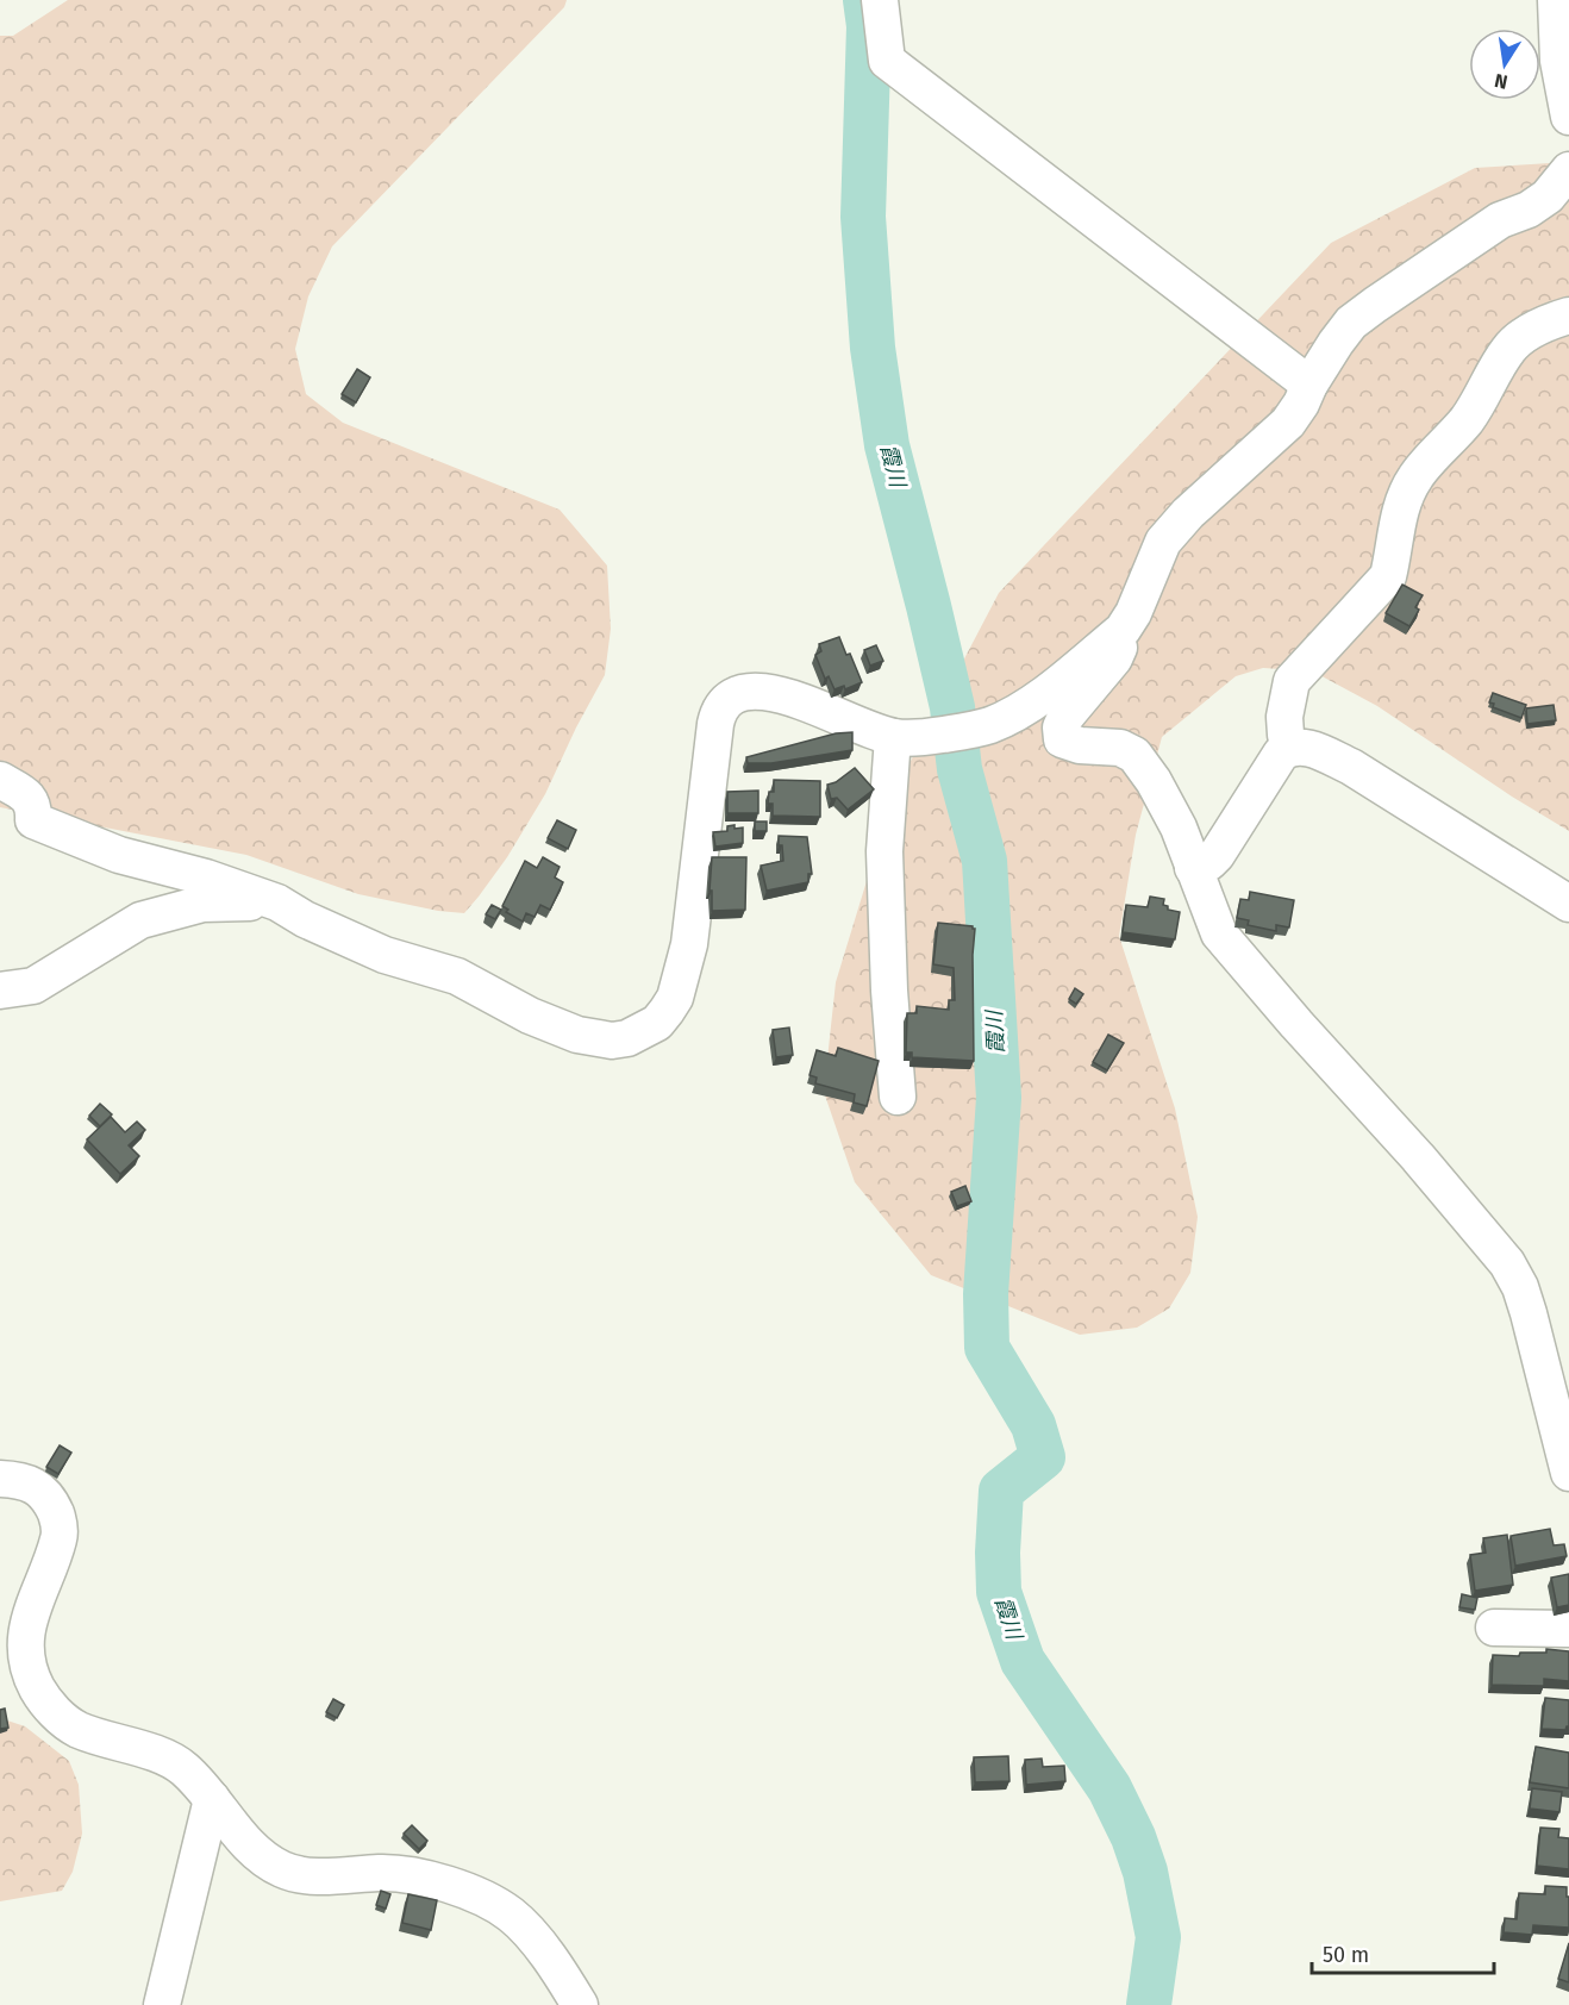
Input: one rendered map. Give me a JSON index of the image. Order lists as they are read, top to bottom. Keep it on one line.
{"water":["霞川"],"scale_bar":"50 m","north":"bottom"}
